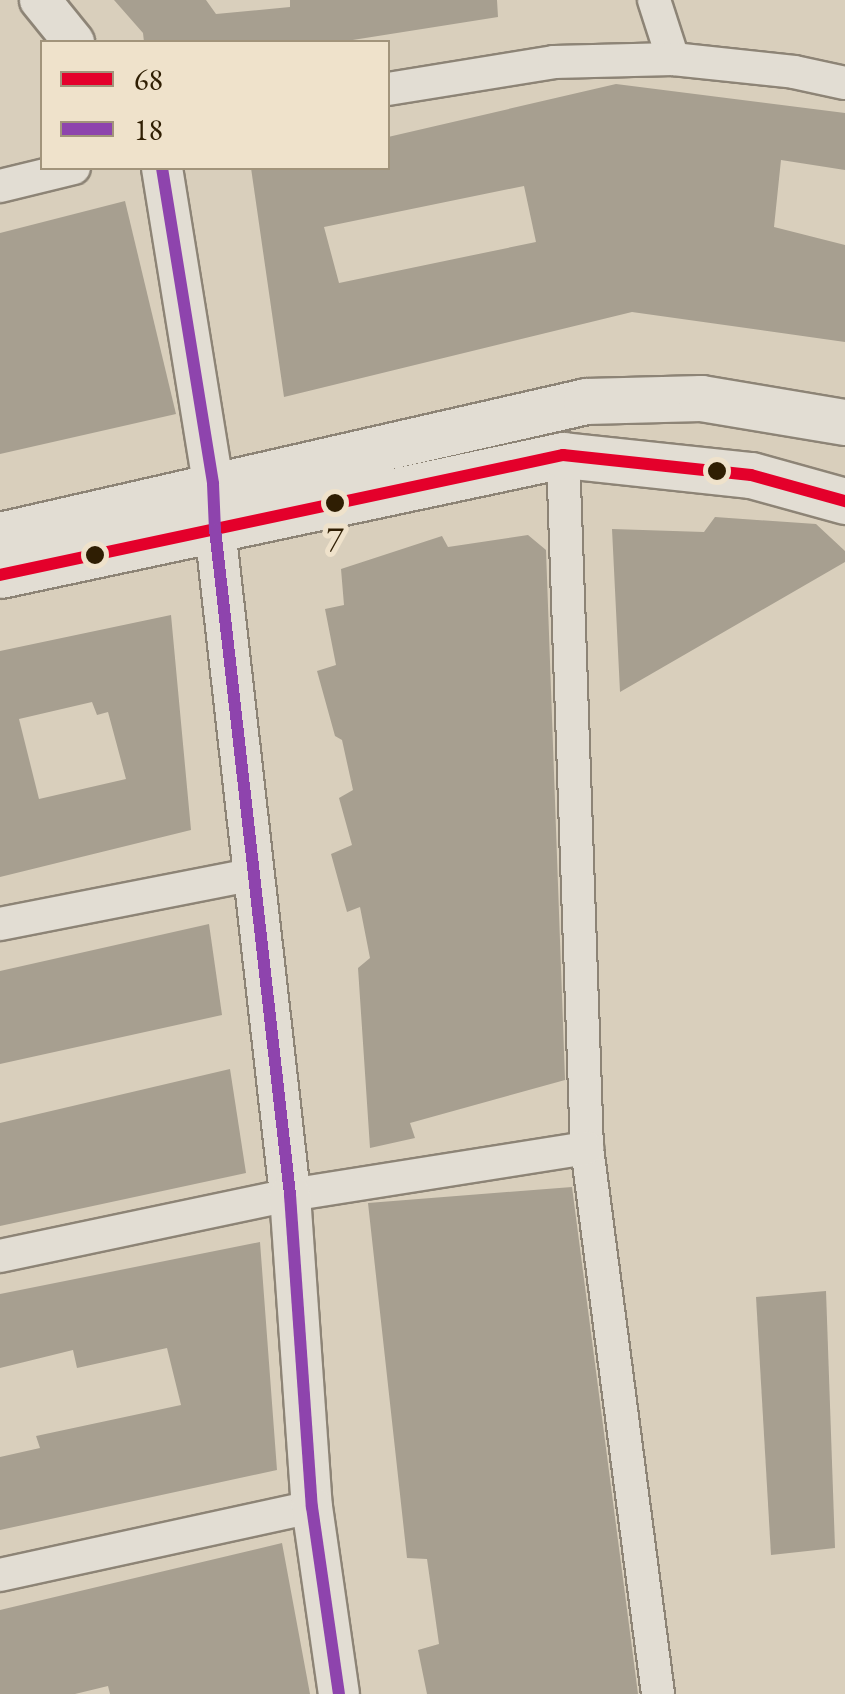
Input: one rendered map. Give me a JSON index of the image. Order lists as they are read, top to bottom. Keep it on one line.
{"places":["7"],"lines":["transit line 18","transit line 68"],"legend":["68","18"]}
